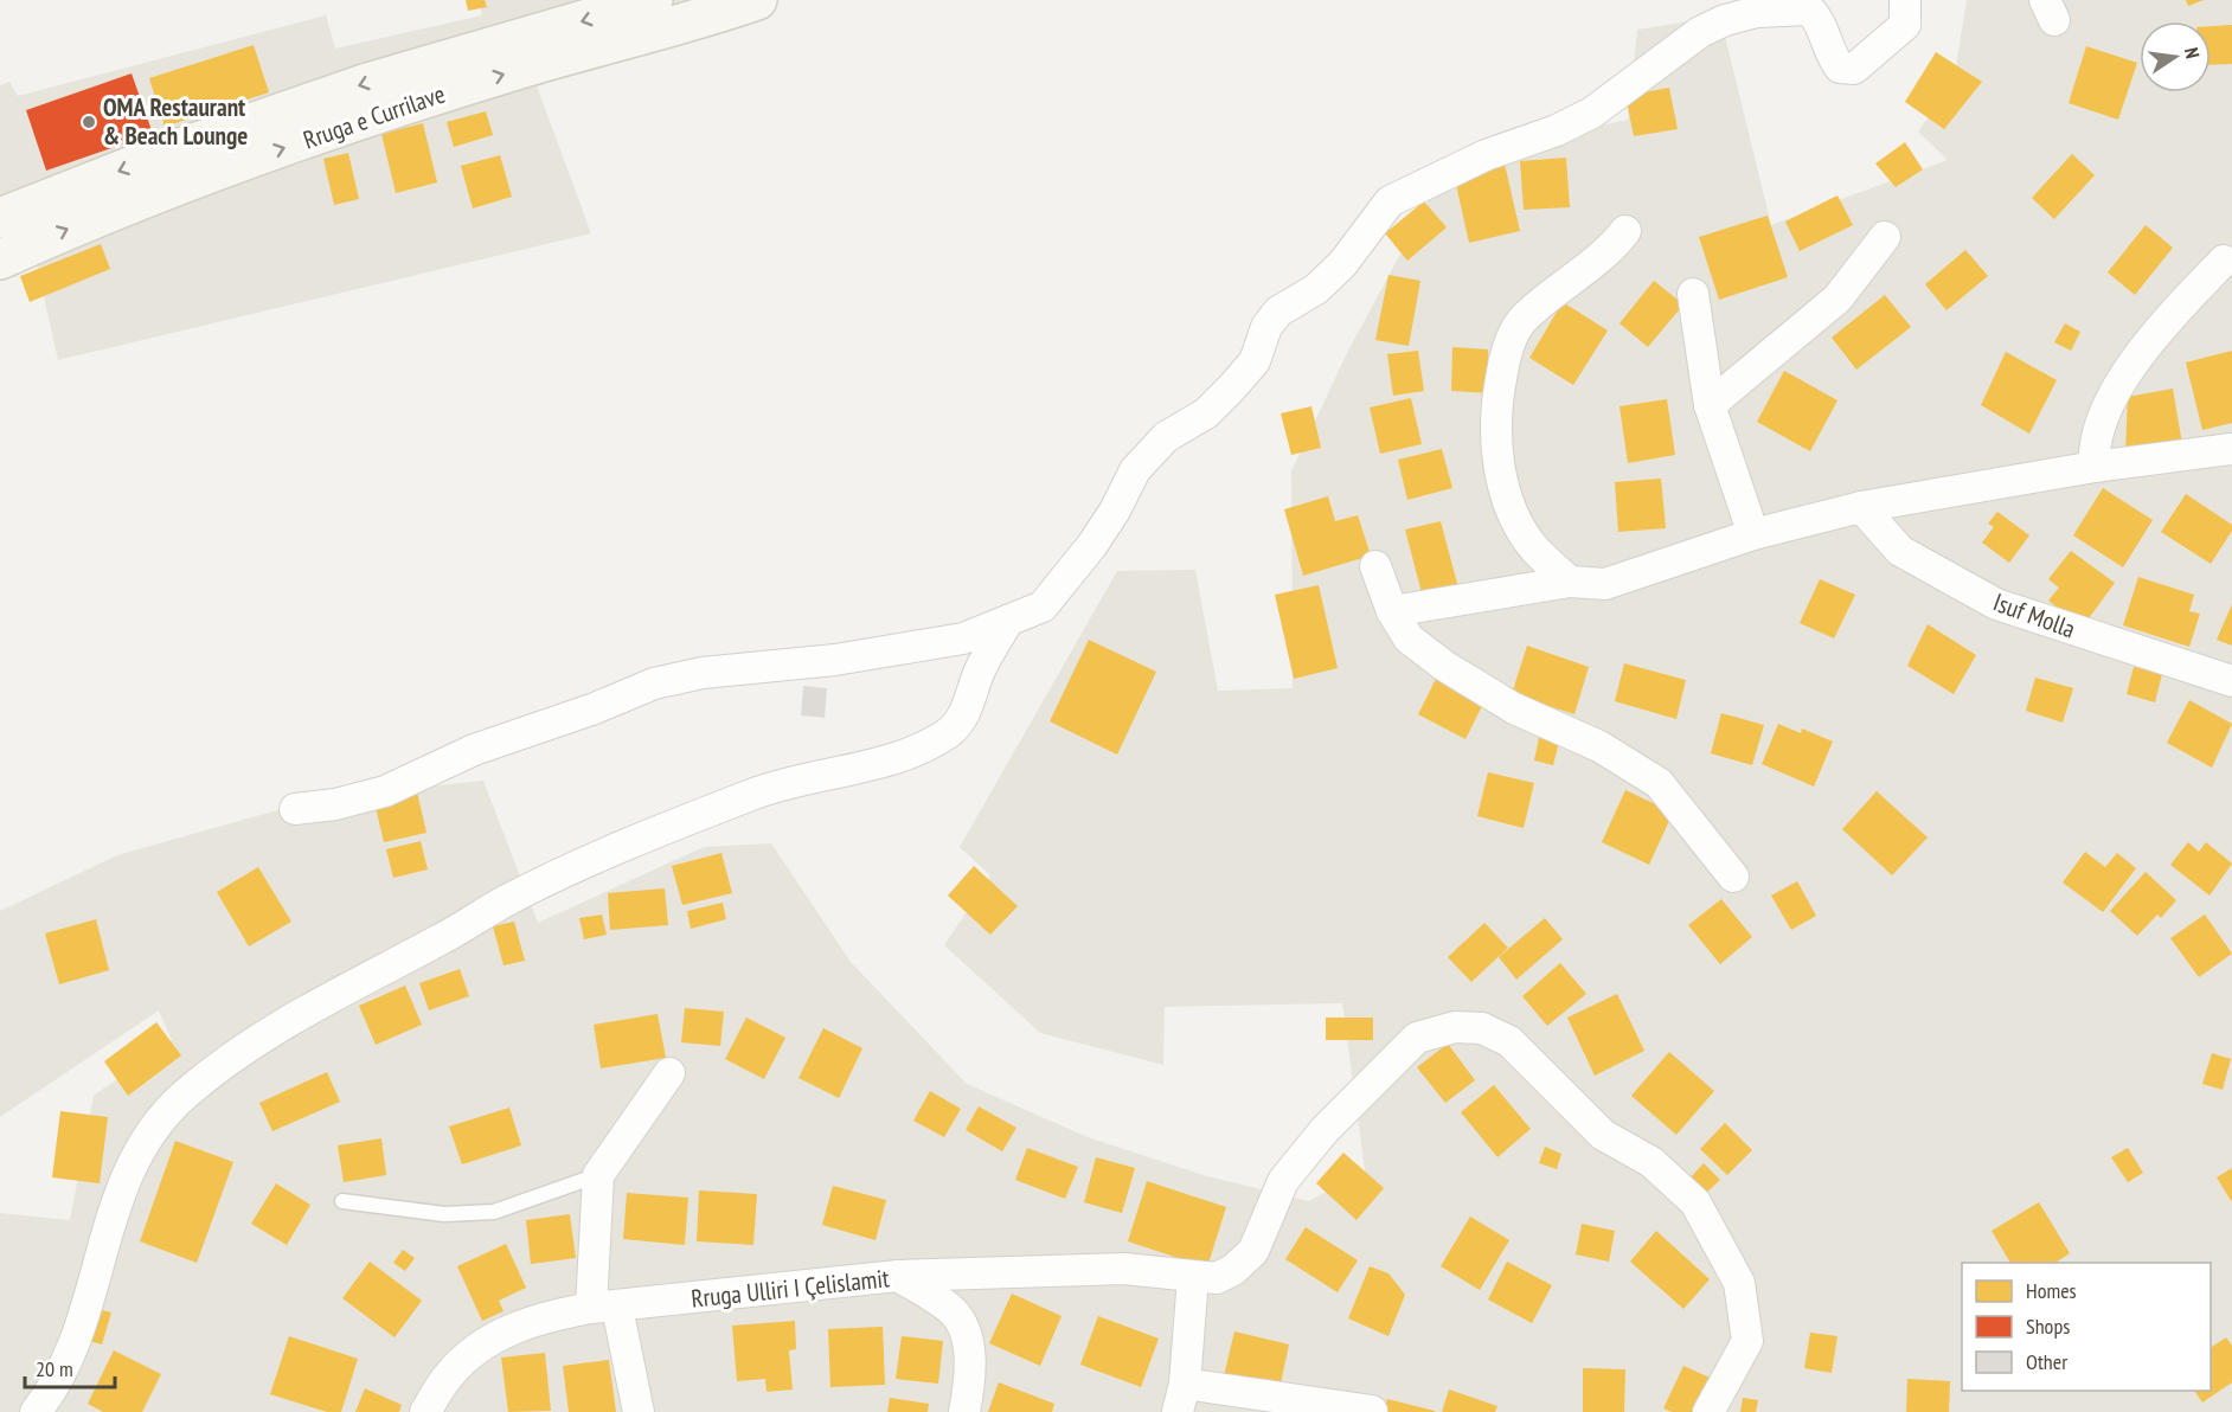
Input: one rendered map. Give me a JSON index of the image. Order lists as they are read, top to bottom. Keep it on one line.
{"streets":{"main road":["Rruga e Currilave"],"street":["Isuf Molla","Rruga Ulliri I Çelislamit"]},"places":["OMA Restaurant & Beach Lounge"],"legend":["Homes","Shops","Other"],"scale_bar":"20 m","north":"right"}
